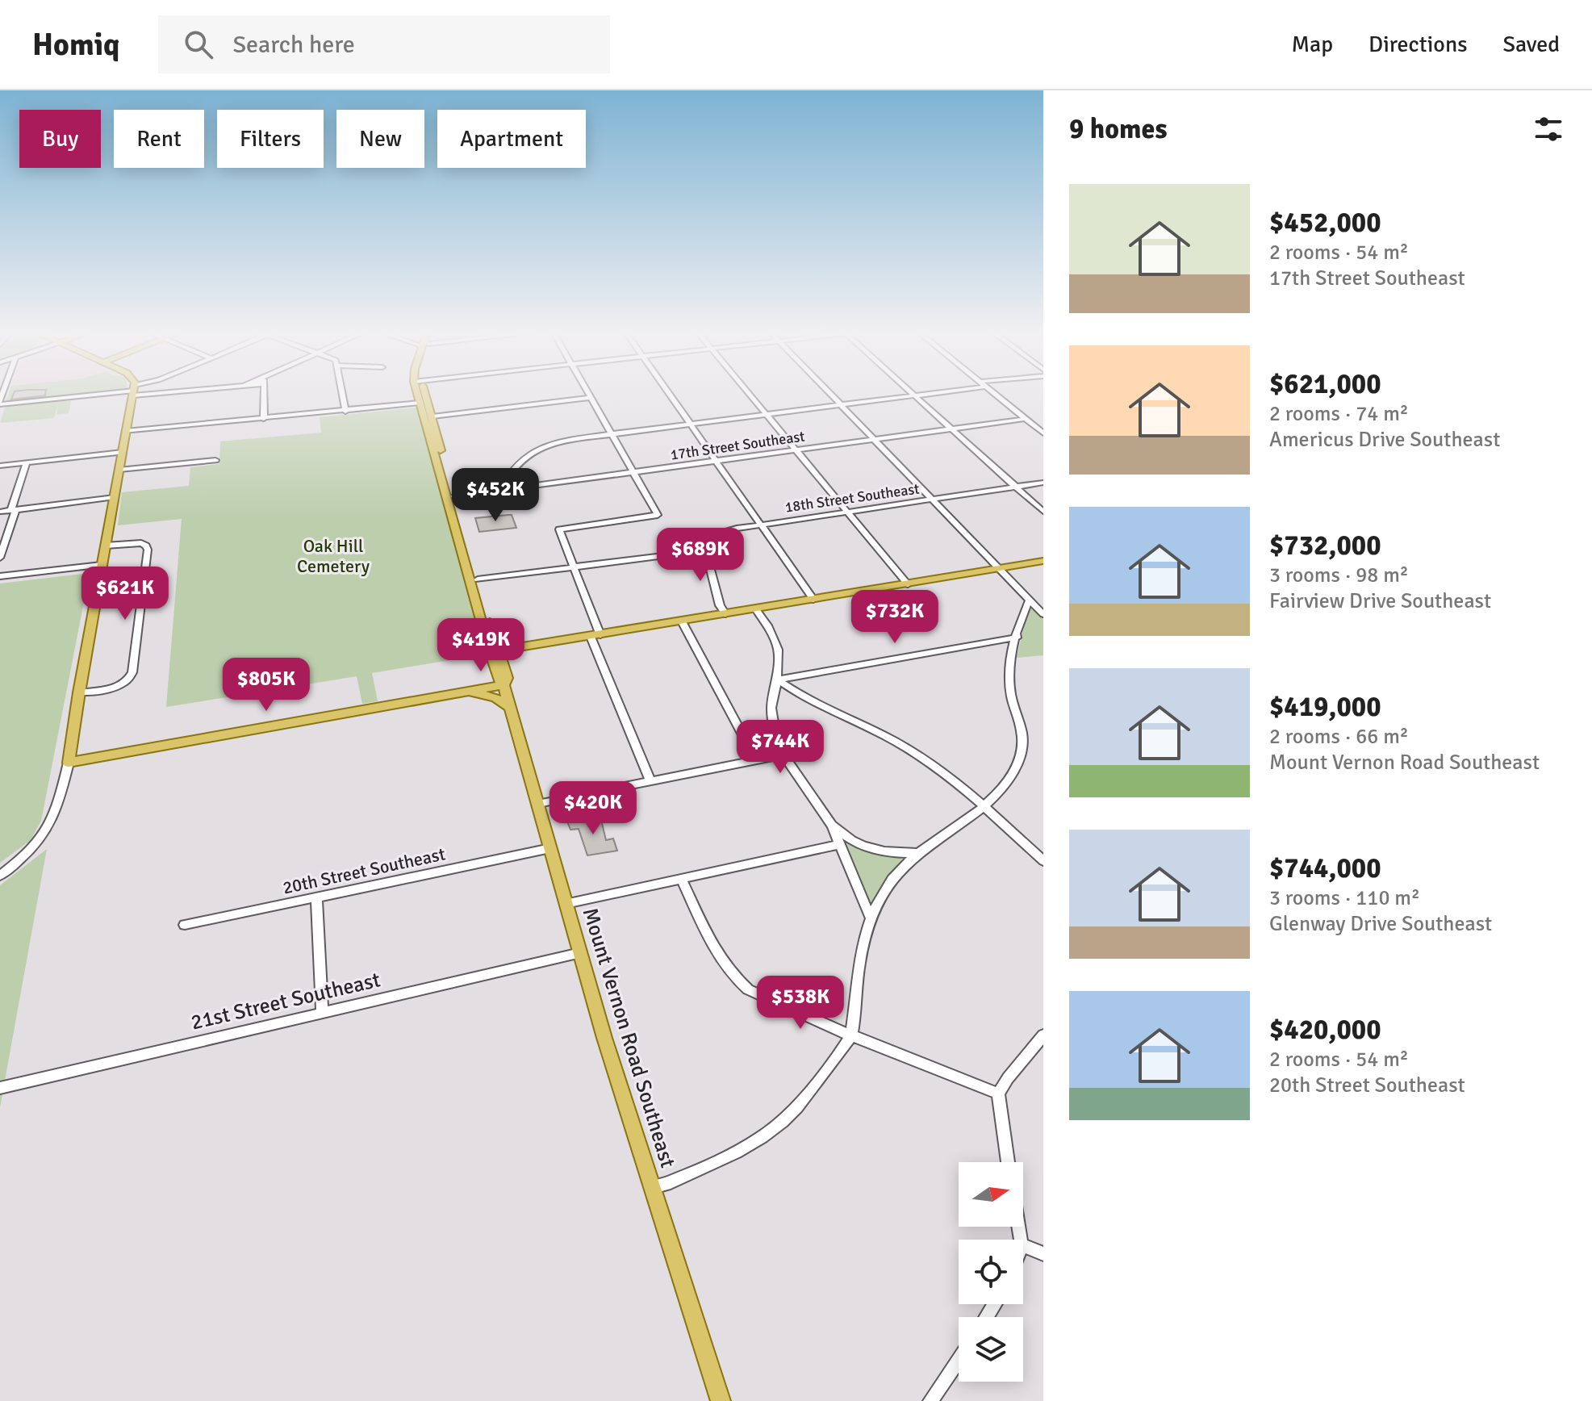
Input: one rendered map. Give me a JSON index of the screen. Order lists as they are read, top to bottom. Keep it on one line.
{"streets":{"main road":["Mount Vernon Road Southeast"],"street":["17th Street Southeast","18th Street Southeast","20th Street Southeast","21st Street Southeast"]},"crossings":[["17th Street Southeast","Mount Vernon Road Southeast"],["18th Street Southeast","Mount Vernon Road Southeast"],["20th Street Southeast","Mount Vernon Road Southeast"],["21st Street Southeast","Mount Vernon Road Southeast"]],"parks":["Oak Hill Cemetery"],"north":"right","page":{"header":"Homiq","search":"Search here","nav":["Map","Directions","Saved"],"heading":"9 homes","chip":["Buy","Rent","Filters","New","Apartment"],"list":[{"name":"$452,000","note":"2 rooms · 54 m² · 17th Street Southeast"},{"name":"$621,000","note":"2 rooms · 74 m² · Americus Drive Southeast"},{"name":"$732,000","note":"3 rooms · 98 m² · Fairview Drive Southeast"},{"name":"$419,000","note":"2 rooms · 66 m² · Mount Vernon Road Southeast"},{"name":"$744,000","note":"3 rooms · 110 m² · Glenway Drive Southeast"},{"name":"$420,000","note":"2 rooms · 54 m² · 20th Street Southeast"}],"price":["$452K","$689K","$621K","$732K","$419K","$805K","$744K","$420K","$538K"]}}
